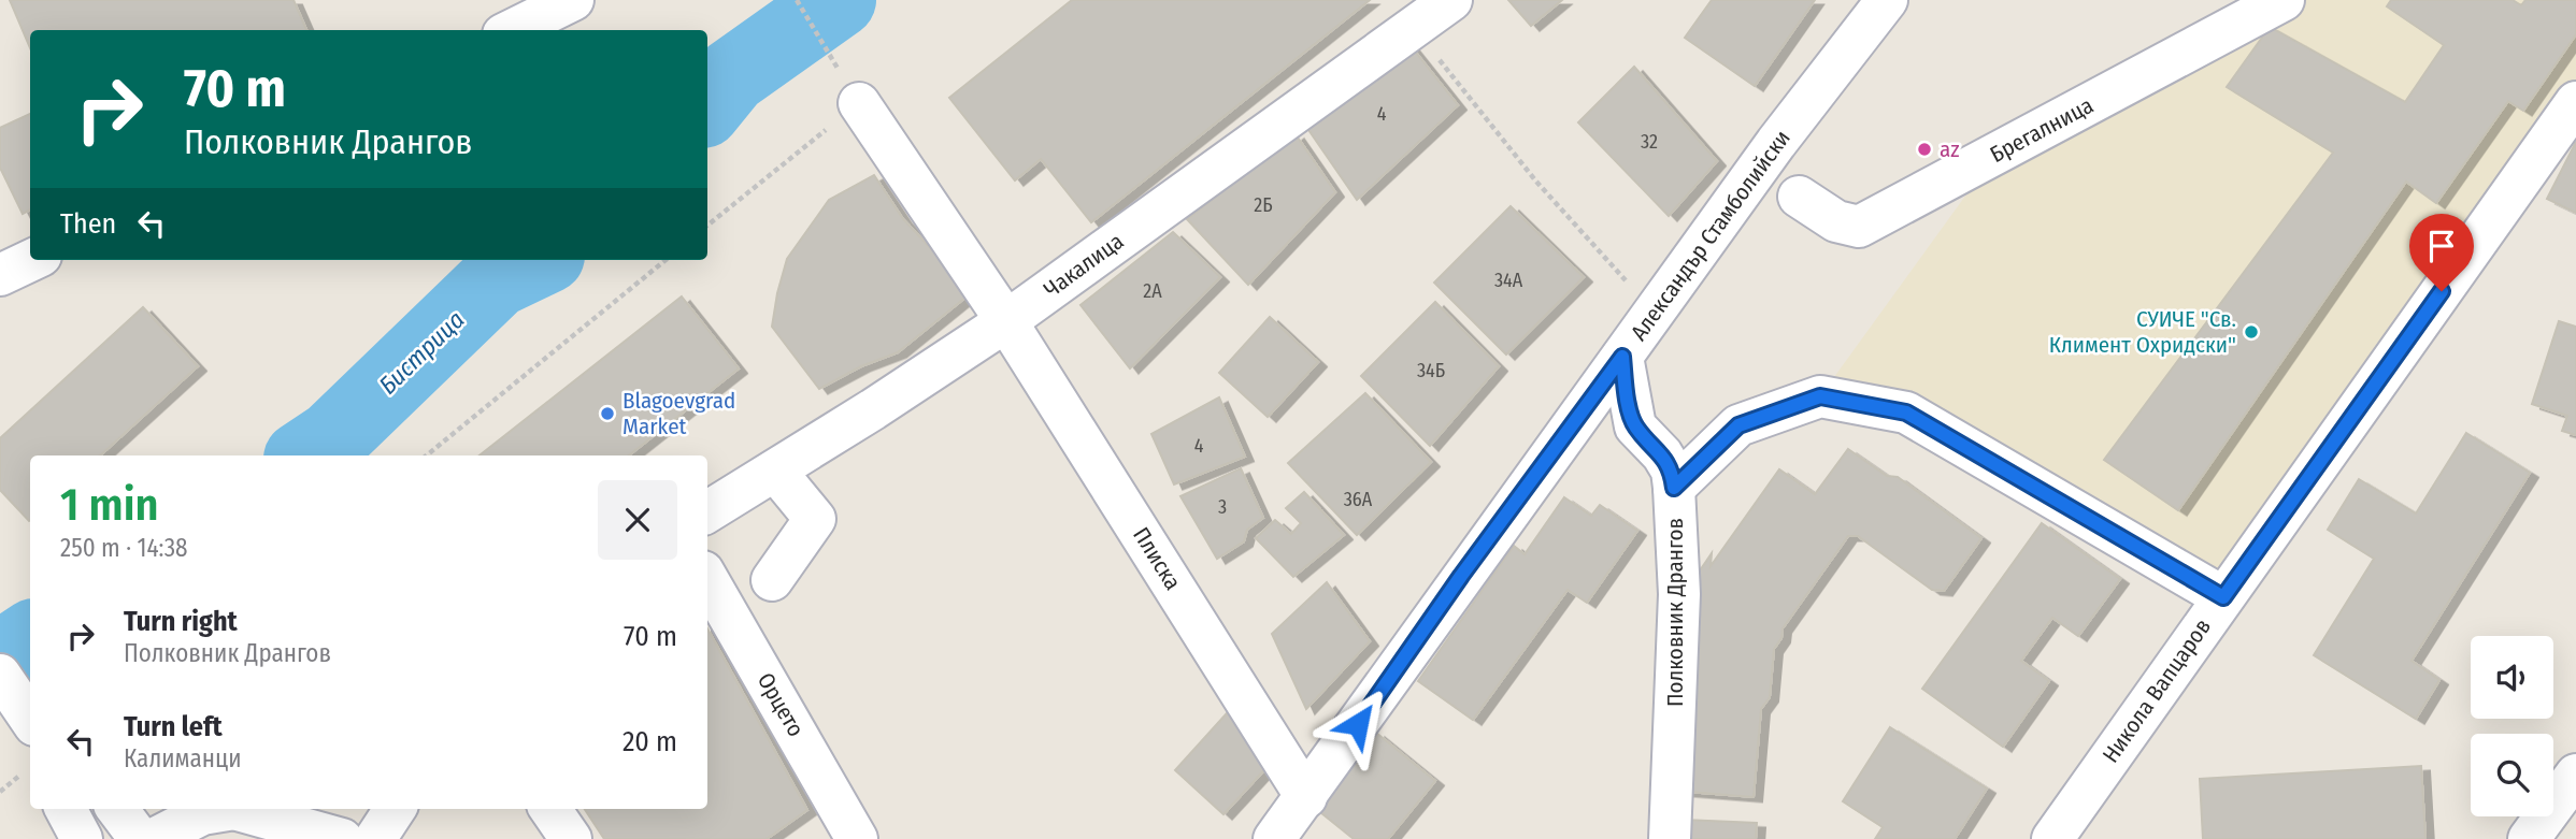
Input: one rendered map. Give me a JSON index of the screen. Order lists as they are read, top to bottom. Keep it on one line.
{"streets":{"street":["Брегалница","Александър Стамболийски","Чакалица","Плиска","Полковник Дрангов","Никола Вапцаров","Орцето"]},"crossings":[["Александър Стамболийски","Плиска"],["Александър Стамболийски","Полковник Дрангов"],["Чакалица","Плиска"]],"water":["Бистрица"],"places":["az","СУИЧЕ \"Св. Климент Охридски\"","Blagoevgrad Market"],"house_numbers":["4","32","2Б","34А","2А","34Б","4","36А","3"],"page":{"turn":["70 m","Полковник Дрангов"],"then":"Then","heading":["1 min","250 m · 14:38"],"list":[{"name":"Turn right","note":"Полковник Дрангов","value":"70 m"},{"name":"Turn left","note":"Калиманци","value":"20 m"}]}}
